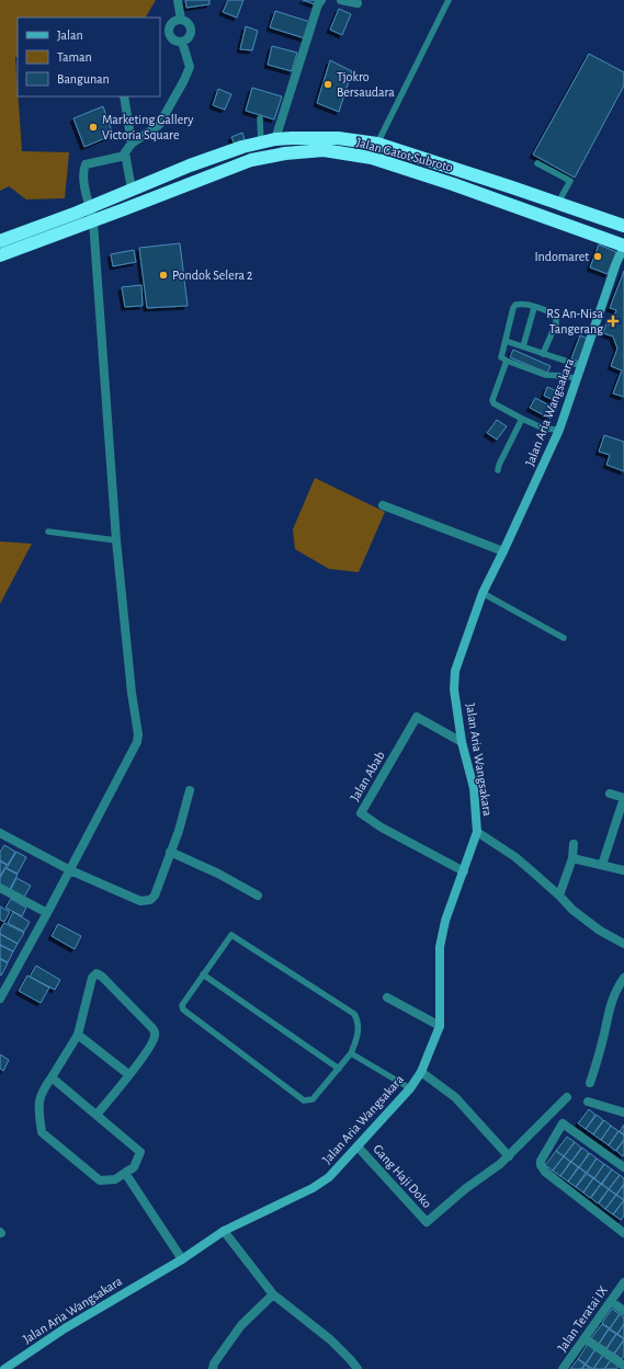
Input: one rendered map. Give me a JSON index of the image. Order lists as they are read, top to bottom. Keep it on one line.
{"streets":{"highway":["Jalan Gatot Subroto"],"street":["Jalan Aria Wangsakara","Jalan Abab","Gang Haji Doko","Jalan Teratai IX"]},"crossings":[["Jalan Gatot Subroto","Jalan Aria Wangsakara"],["Jalan Aria Wangsakara","Jalan Abab"],["Jalan Aria Wangsakara","Gang Haji Doko"]],"places":{"other":["Tjokro Bersaudara","Marketing Gallery Victoria Square","Indomaret","Pondok Selera 2"],"health":["RS An-Nisa Tangerang"]},"legend":["Jalan","Taman","Bangunan"]}
